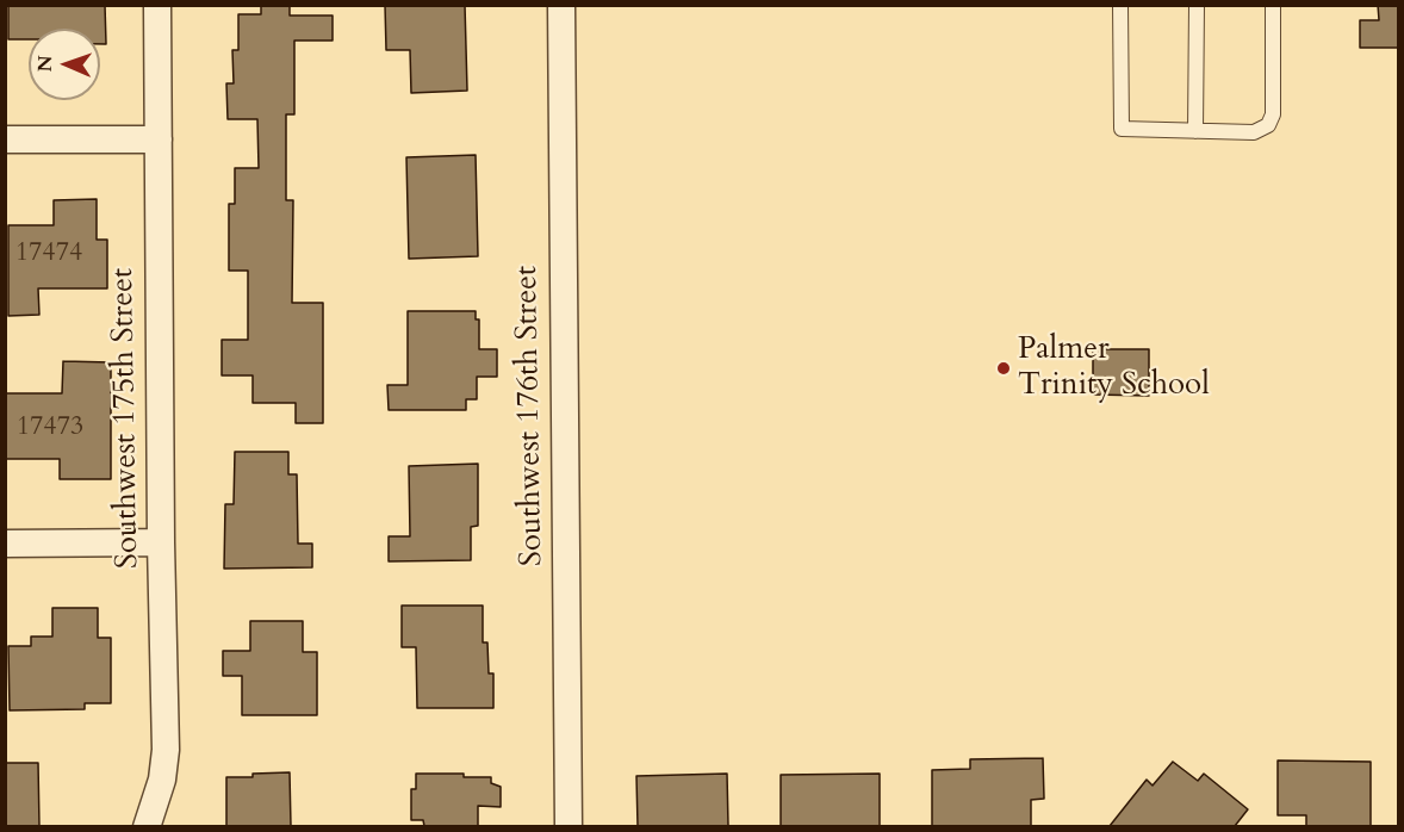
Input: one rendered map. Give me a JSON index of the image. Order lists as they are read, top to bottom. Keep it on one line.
{"streets":{"street":["Southwest 176th Street","Southwest 175th Street"]},"places":["Palmer Trinity School"],"house_numbers":["17474","17473"],"north":"left"}
